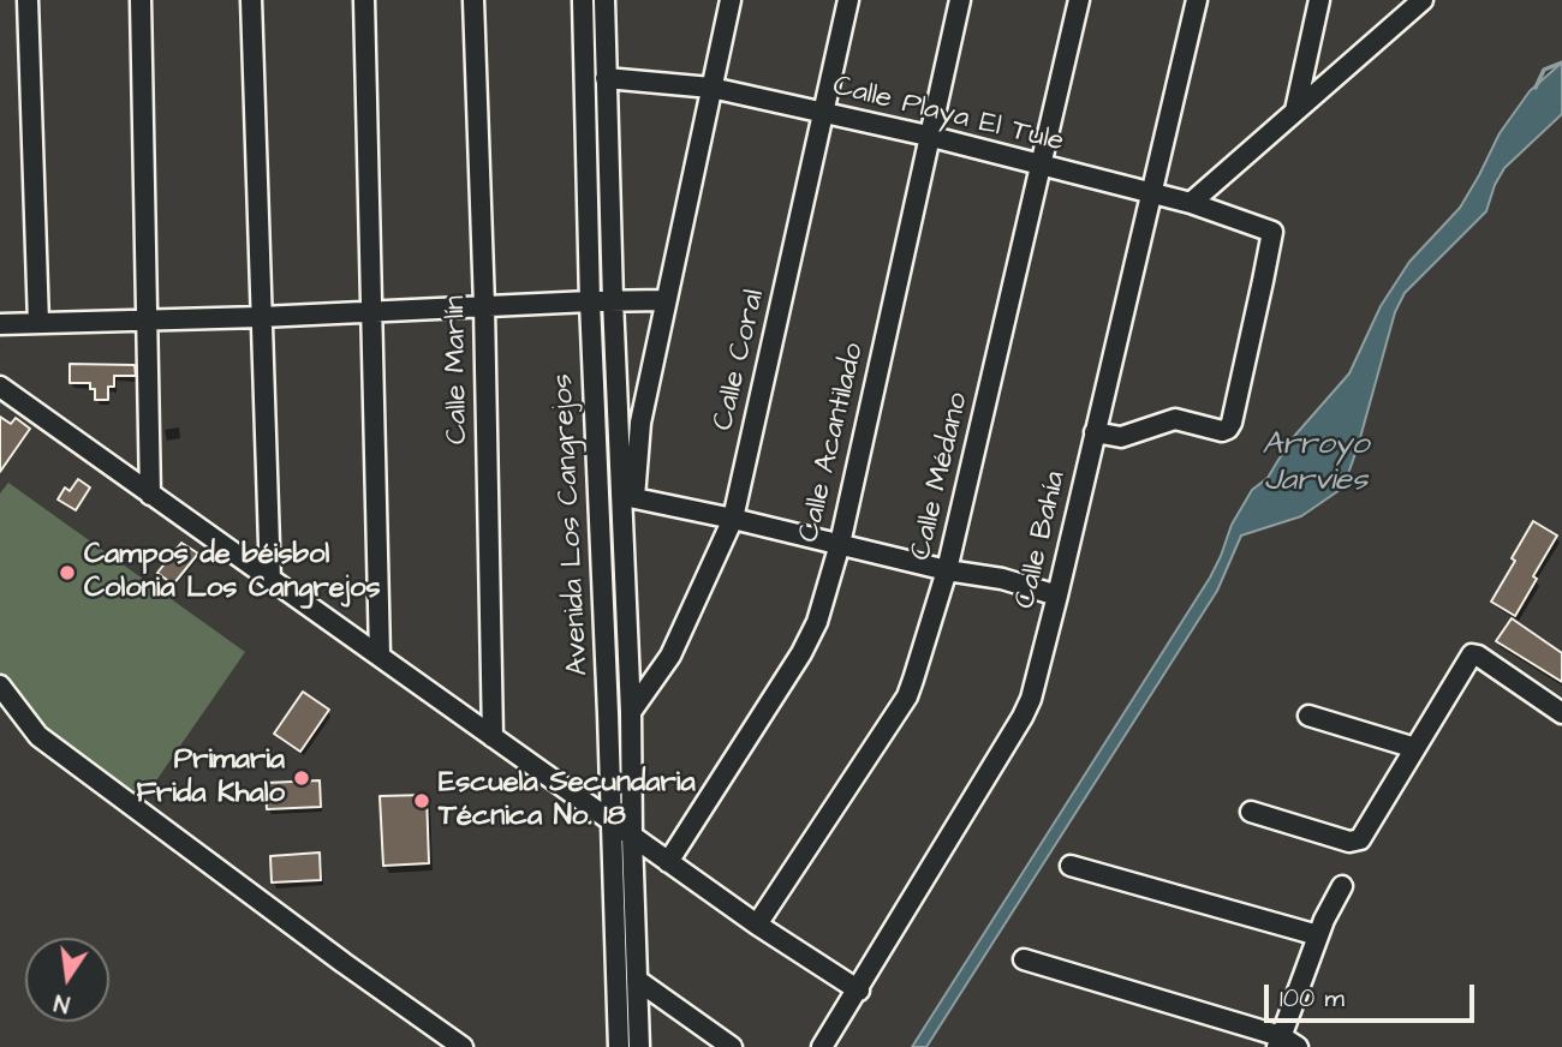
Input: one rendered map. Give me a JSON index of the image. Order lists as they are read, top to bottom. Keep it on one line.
{"streets":{"street":["Calle Playa El Tule","Calle Coral","Calle Marlín","Calle Acantilado","Calle Médano","Avenida Los Cangrejos","Calle Bahía"]},"crossings":[["Calle Playa El Tule","Calle Coral"],["Calle Playa El Tule","Calle Acantilado"],["Calle Playa El Tule","Calle Médano"],["Calle Playa El Tule","Avenida Los Cangrejos"],["Calle Playa El Tule","Calle Bahía"],["Calle Coral","Avenida Los Cangrejos"]],"water":["Arroyo Jarvies"],"places":["Campos de béisbol Colonia Los Cangrejos","Primaria Frida Khalo","Escuela Secundaria Técnica No. 18"],"scale_bar":"100 m","north":"bottom"}
